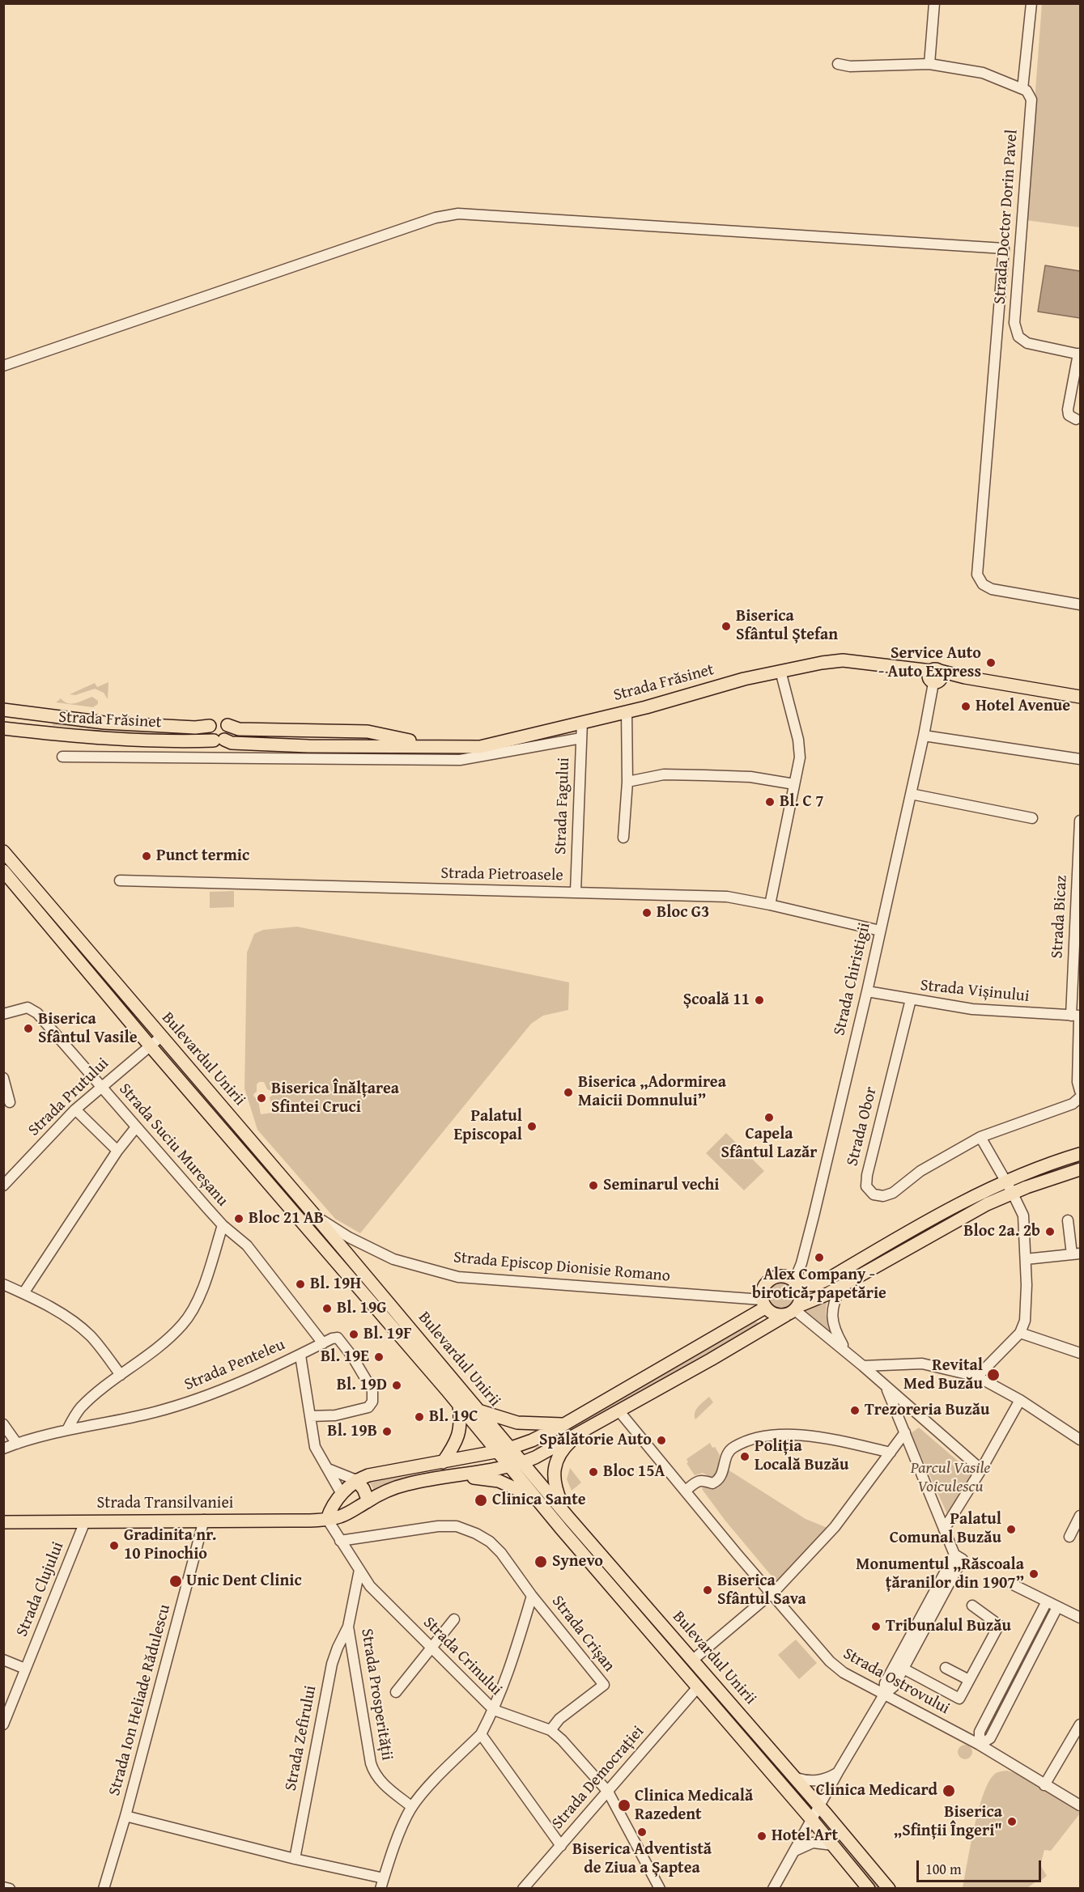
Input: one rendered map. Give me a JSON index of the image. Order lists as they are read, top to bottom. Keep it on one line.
{"streets":{"main road":["Strada Frăsinet","Bulevardul Unirii","Strada Transilvaniei"],"street":["Strada Doctor Dorin Pavel","Strada Fagului","Strada Pietroasele","Strada Bicaz","Strada Chiristigii","Strada Vișinului","Strada Prutului","Strada Obor","Strada Suciu Mureșanu","Strada Episcop Dionisie Romano","Strada Penteleu","Strada Clujului","Strada Crișan","Strada Crinului","Strada Ostrovului","Strada Prosperității","Strada Ion Heliade Rădulescu","Strada Zefirului","Strada Democrației"]},"crossings":[["Strada Frăsinet","Strada Fagului"],["Strada Frăsinet","Strada Chiristigii"],["Strada Fagului","Strada Pietroasele"],["Strada Pietroasele","Strada Chiristigii"],["Strada Bicaz","Strada Vișinului"],["Strada Chiristigii","Strada Vișinului"],["Strada Chiristigii","Strada Episcop Dionisie Romano"],["Strada Vișinului","Strada Obor"],["Bulevardul Unirii","Strada Prutului"],["Bulevardul Unirii","Strada Episcop Dionisie Romano"],["Bulevardul Unirii","Strada Transilvaniei"],["Bulevardul Unirii","Strada Democrației"],["Strada Prutului","Strada Suciu Mureșanu"],["Strada Suciu Mureșanu","Strada Penteleu"],["Strada Transilvaniei","Strada Clujului"],["Strada Transilvaniei","Strada Crinului"],["Strada Transilvaniei","Strada Ion Heliade Rădulescu"],["Strada Crișan","Strada Crinului"],["Strada Crinului","Strada Prosperității"],["Strada Prosperității","Strada Zefirului"]],"parks":["Parcul Vasile Voiculescu"],"places":["Biserica Sfântul Ștefan","Service Auto - Auto Express","Hotel Avenue","Bl. C 7","Punct termic","Bloc G3","Școală 11","Biserica Sfântul Vasile","Biserica „Adormirea Maicii Domnului”","Biserica Înălțarea Sfintei Cruci","Capela Sfântul Lazăr","Palatul Episcopal","Seminarul vechi","Bloc 21 AB","Bloc 2a. 2b","Alex Company - birotică, papetărie","Bl. 19H","Bl. 19G","Bl. 19F","Bl. 19E","Revital Med Buzău","Bl. 19D","Trezoreria Buzău","Bl. 19C","Bl. 19B","Spălătorie Auto","Poliția Locală Buzău","Bloc 15A","Clinica Sante","Palatul Comunal Buzău","Gradinita nr. 10 Pinochio","Synevo","Monumentul „Răscoala țăranilor din 1907”","Unic Dent Clinic","Biserica Sfântul Sava","Tribunalul Buzău","Clinica Medicard","Clinica Medicală Razedent","Biserica „Sfinții Îngeri\"","Biserica Adventistă de Ziua a Șaptea","Hotel Art"],"scale_bar":"100 m"}
